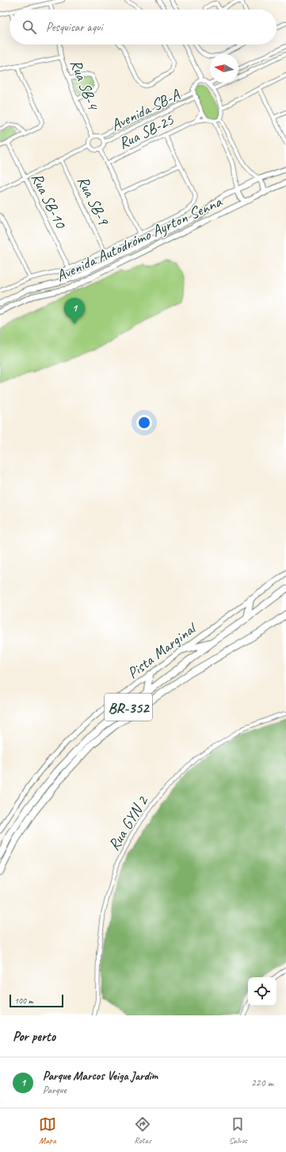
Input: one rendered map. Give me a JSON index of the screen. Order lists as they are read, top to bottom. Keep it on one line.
{"streets":{"highway":["BR-352"],"street":["Rua SB-4","Avenida SB-A","Rua SB-25","Rua SB-10","Rua SB-9","Avenida Autodrómo Ayrton Senna","Pista Marginal","Rua GYN 2"]},"crossings":[["Rua SB-4","Avenida SB-A"]],"scale_bar":"100 m","north":"left","page":{"search":"Pesquisar aqui","pins":"1","scale":"100 m","heading":"Por perto","list":[{"mark":"1","name":"Parque Marcos Veiga Jardim","note":"Parque","value":"220 m"}],"nav":["Mapa","Rotas","Salvos"]}}
